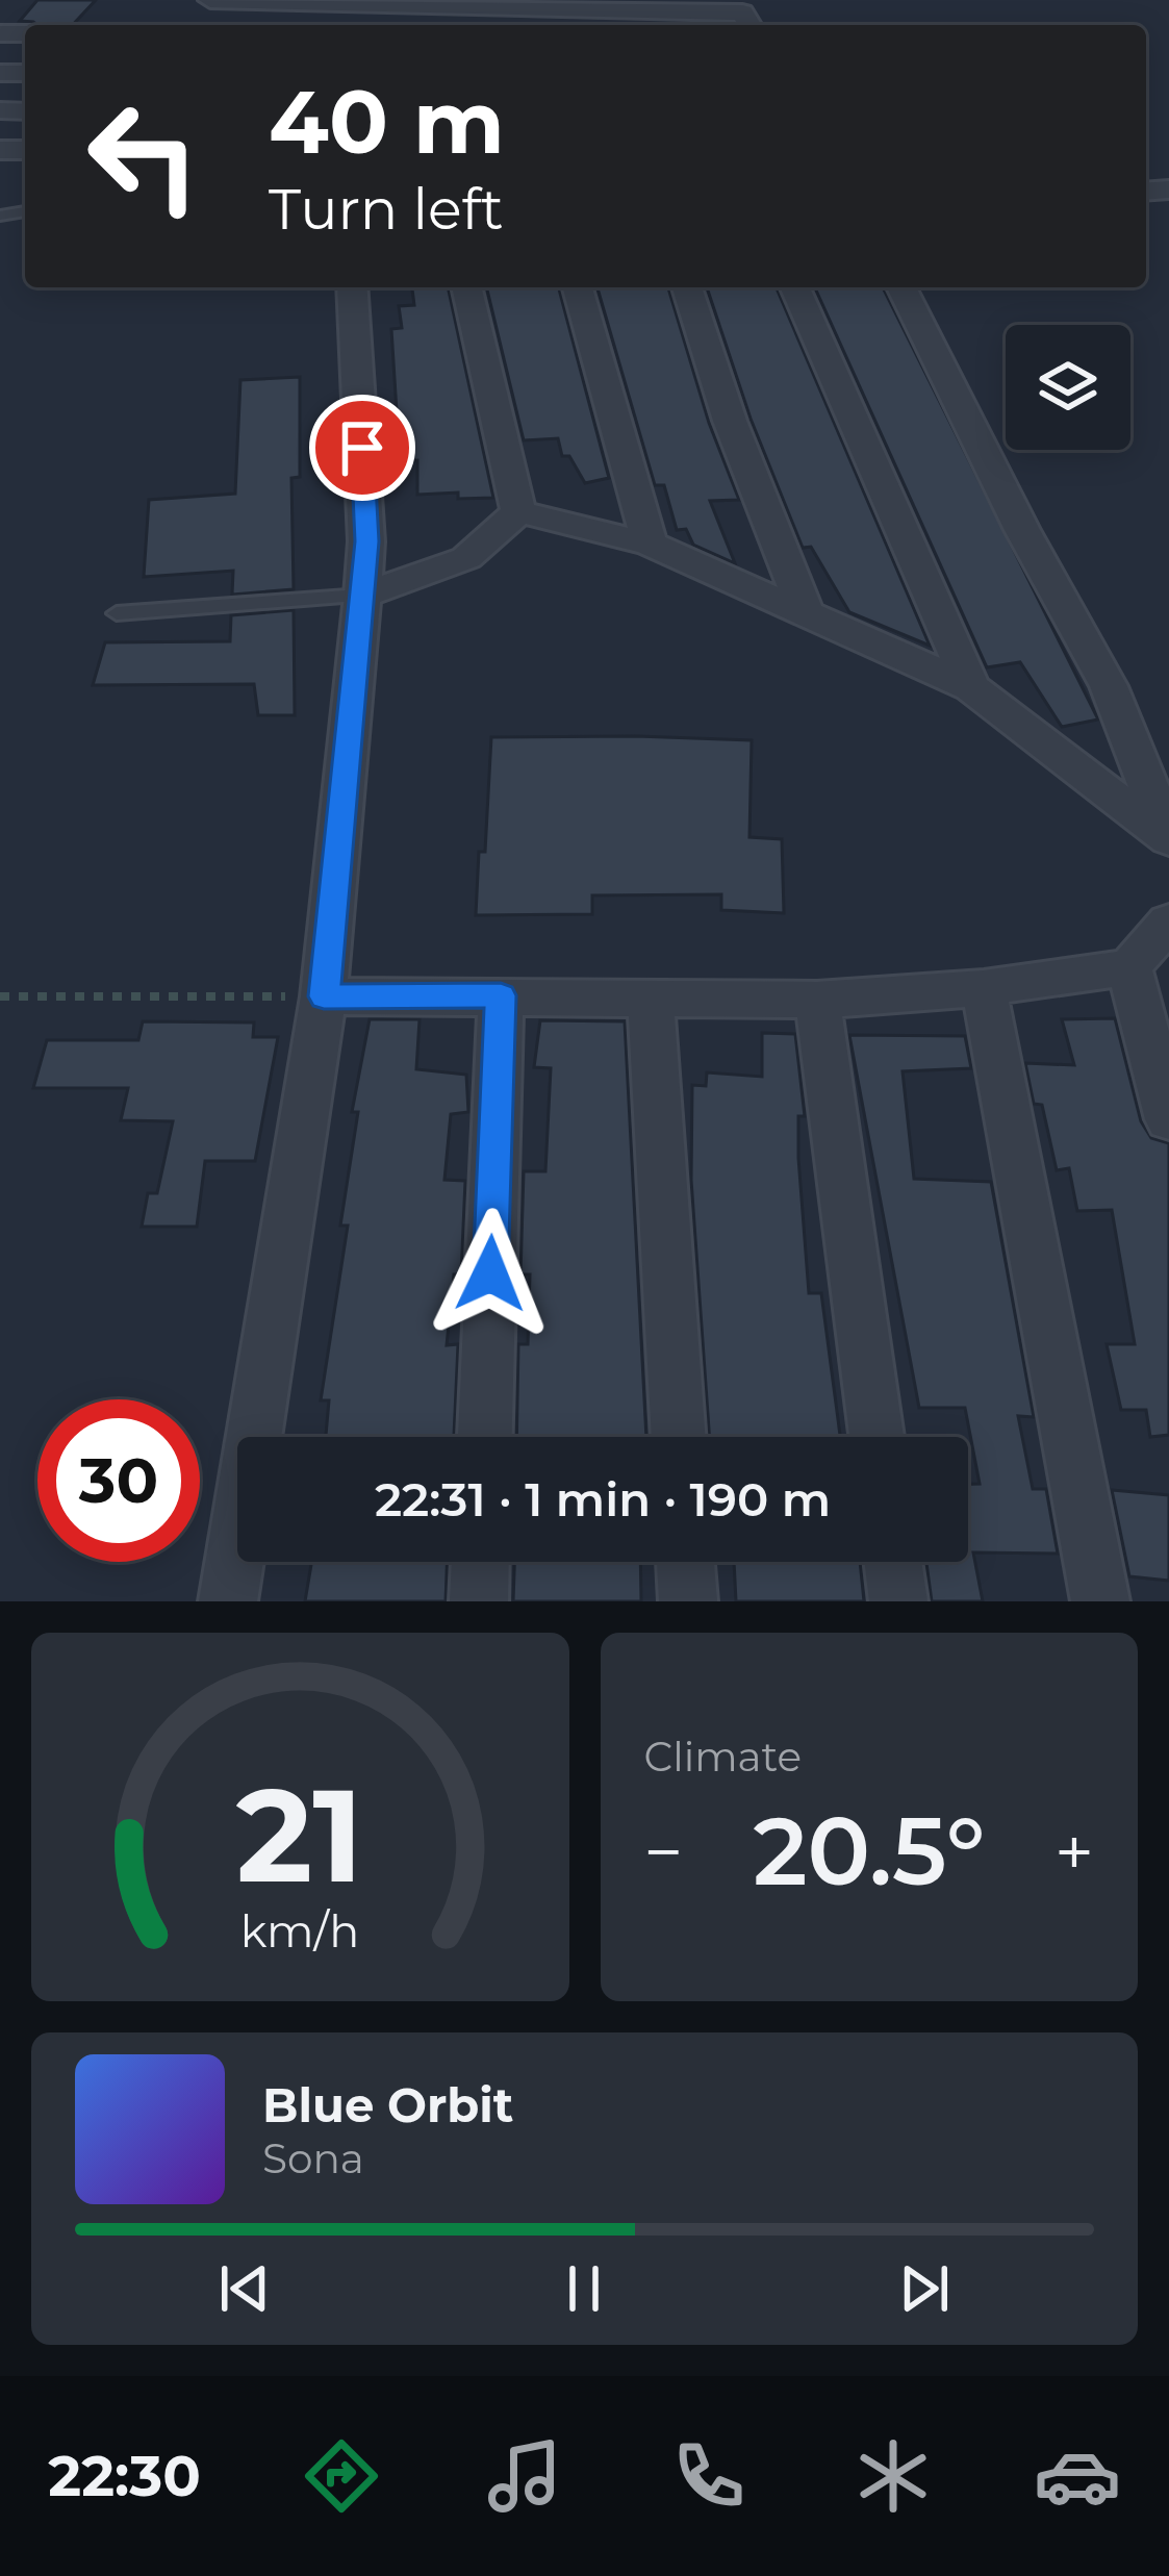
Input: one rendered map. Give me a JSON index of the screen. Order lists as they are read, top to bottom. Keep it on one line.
{"page":{"turn":["40 m","Turn left"],"limit":"30","trip":"22:31 · 1 min · 190 m","tile":"Climate","heat":["−","20.5°","+"],"song":["Blue Orbit","Sona"],"tabs":"22:30","gauge":["21","km/h"]}}
